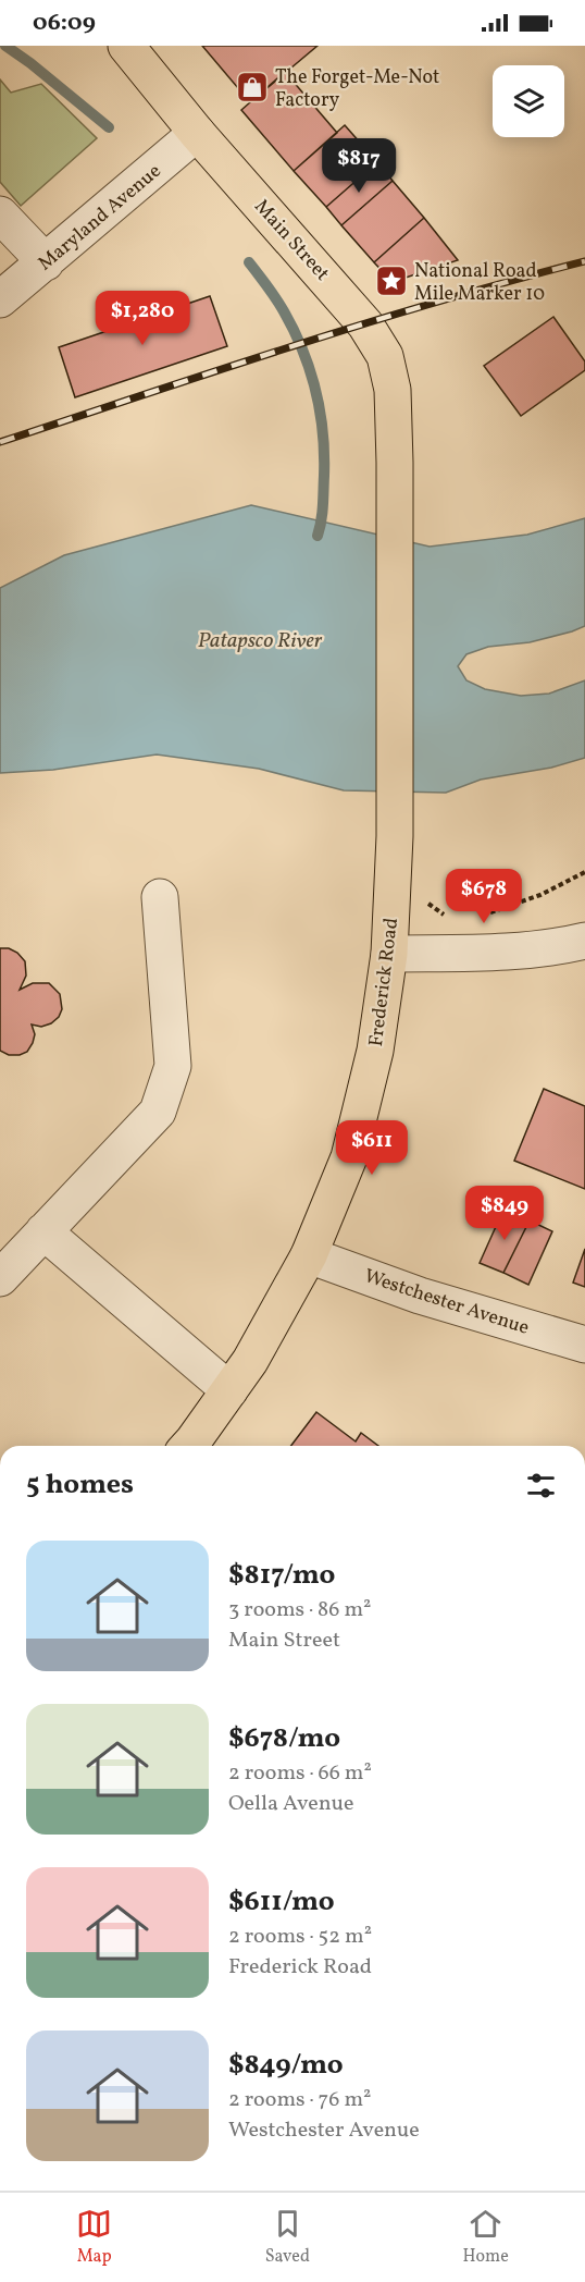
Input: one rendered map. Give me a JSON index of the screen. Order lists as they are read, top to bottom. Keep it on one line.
{"streets":{"main road":["Main Street","Frederick Road"],"street":["Maryland Avenue","Westchester Avenue"]},"crossings":[["Maryland Avenue","Main Street"],["Main Street","Frederick Road"],["Frederick Road","Westchester Avenue"]],"water":["Patapsco River"],"places":{"shop":["The Forget-Me-Not Factory"],"place":["National Road Mile Marker 10"]},"page":{"status":"06:09","price":["$817","$1,280","$678","$611","$849"],"heading":"5 homes","list":[{"name":"$817/mo","note":"3 rooms · 86 m² · Main Street"},{"name":"$678/mo","note":"2 rooms · 66 m² · Oella Avenue"},{"name":"$611/mo","note":"2 rooms · 52 m² · Frederick Road"},{"name":"$849/mo","note":"2 rooms · 76 m² · Westchester Avenue"}],"tabs":["Map","Saved","Home"]}}
